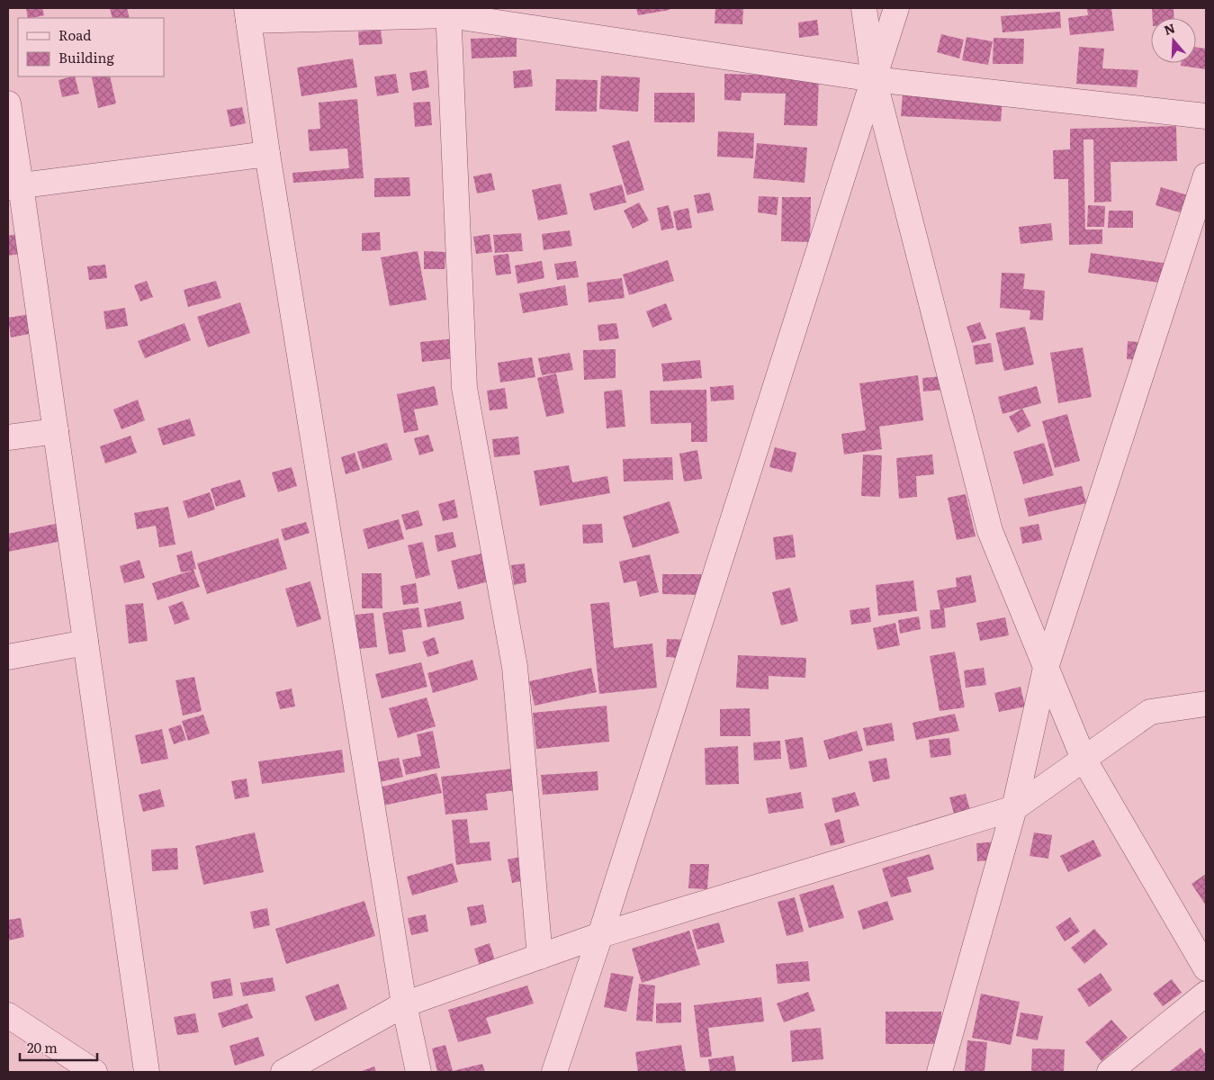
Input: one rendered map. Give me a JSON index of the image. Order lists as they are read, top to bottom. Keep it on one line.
{"legend":["Road","Building"],"scale_bar":"20 m","north":"top"}
